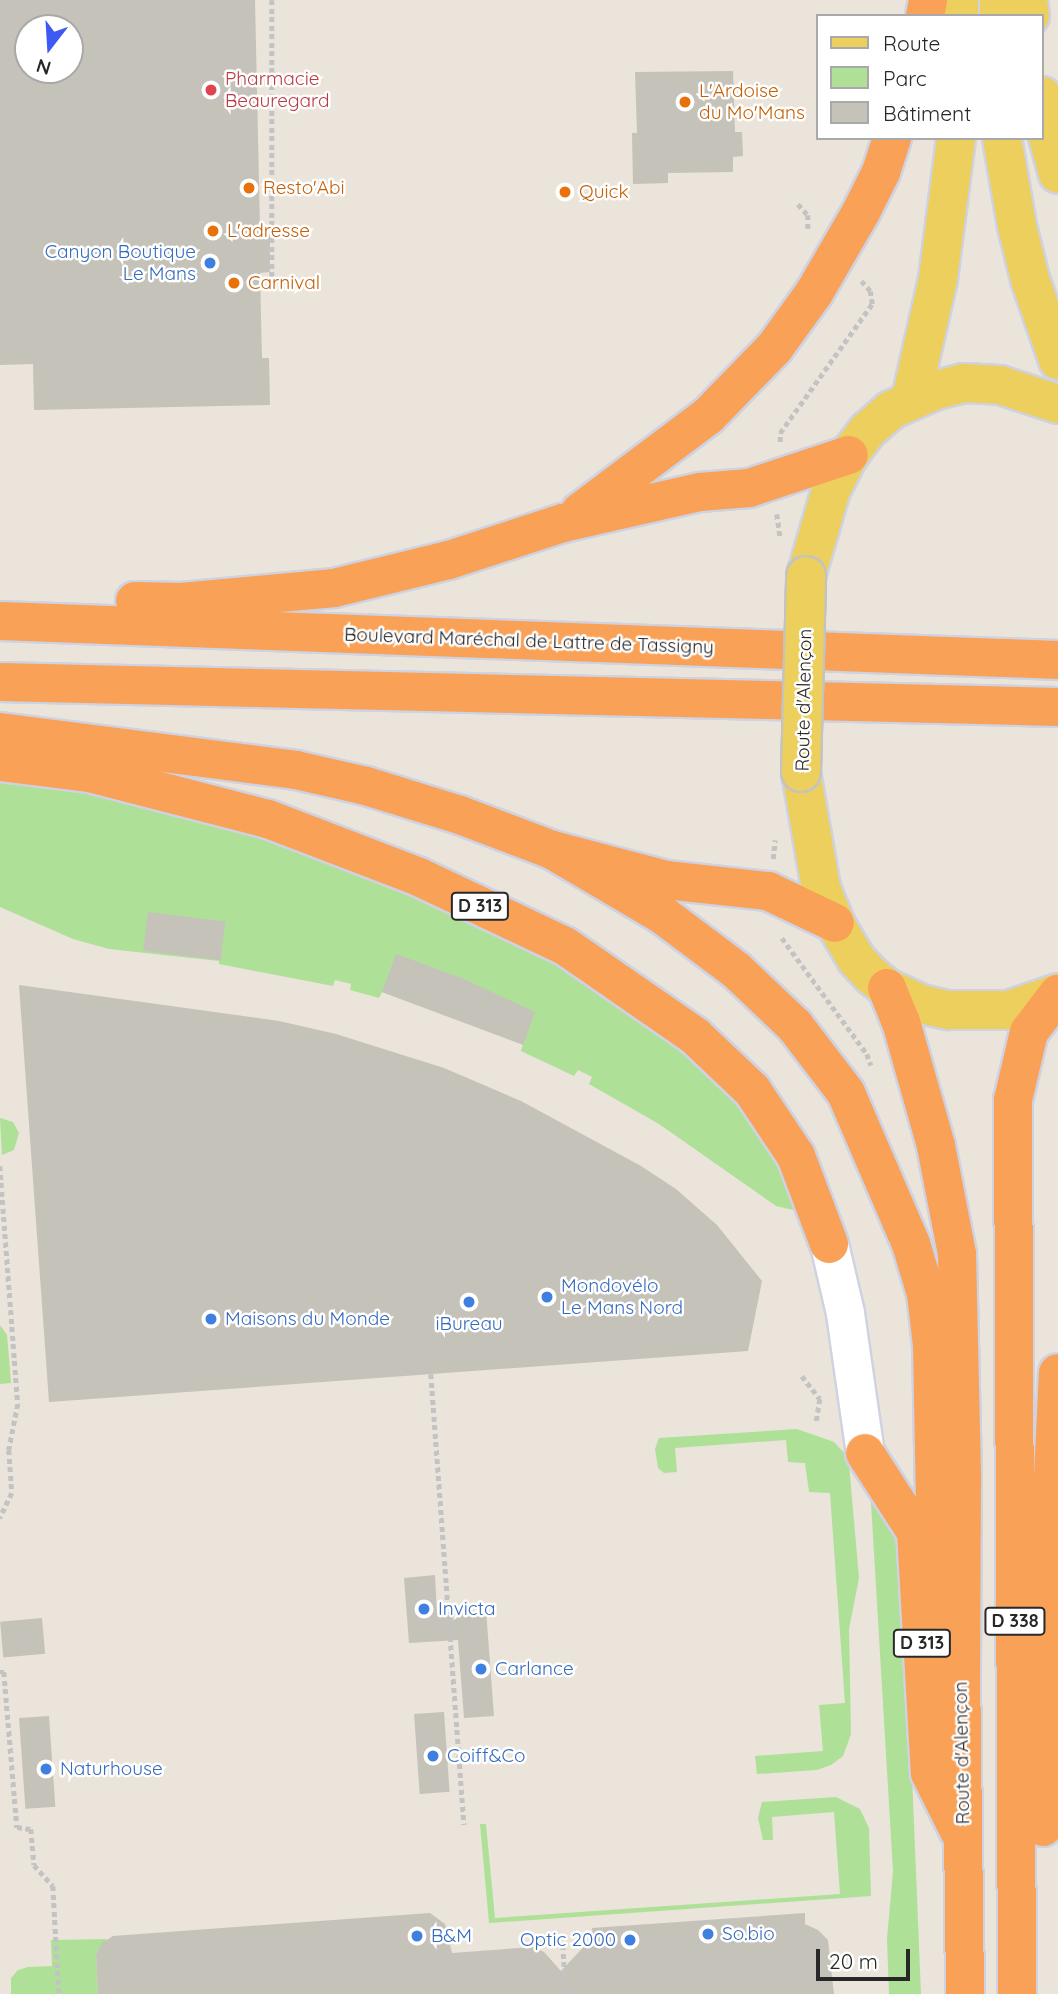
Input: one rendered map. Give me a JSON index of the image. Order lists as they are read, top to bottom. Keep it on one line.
{"streets":{"highway":["Boulevard Maréchal de Lattre de Tassigny","Route d'Alençon","D 313","D 338"]},"crossings":[["Route d'Alençon","D 313"],["Route d'Alençon","D 338"],["D 313","D 338"]],"places":["Pharmacie Beauregard","L'Ardoise du Mo'Mans","Resto'Abi","Quick","L'adresse","Canyon Boutique Le Mans","Carnival","Mondovélo Le Mans Nord","iBureau","Maisons du Monde","Invicta","Carlance","Coiff&Co","Naturhouse","So.bio","B&M","Optic 2000"],"legend":["Route","Parc","Bâtiment"],"scale_bar":"20 m","north":"bottom"}
